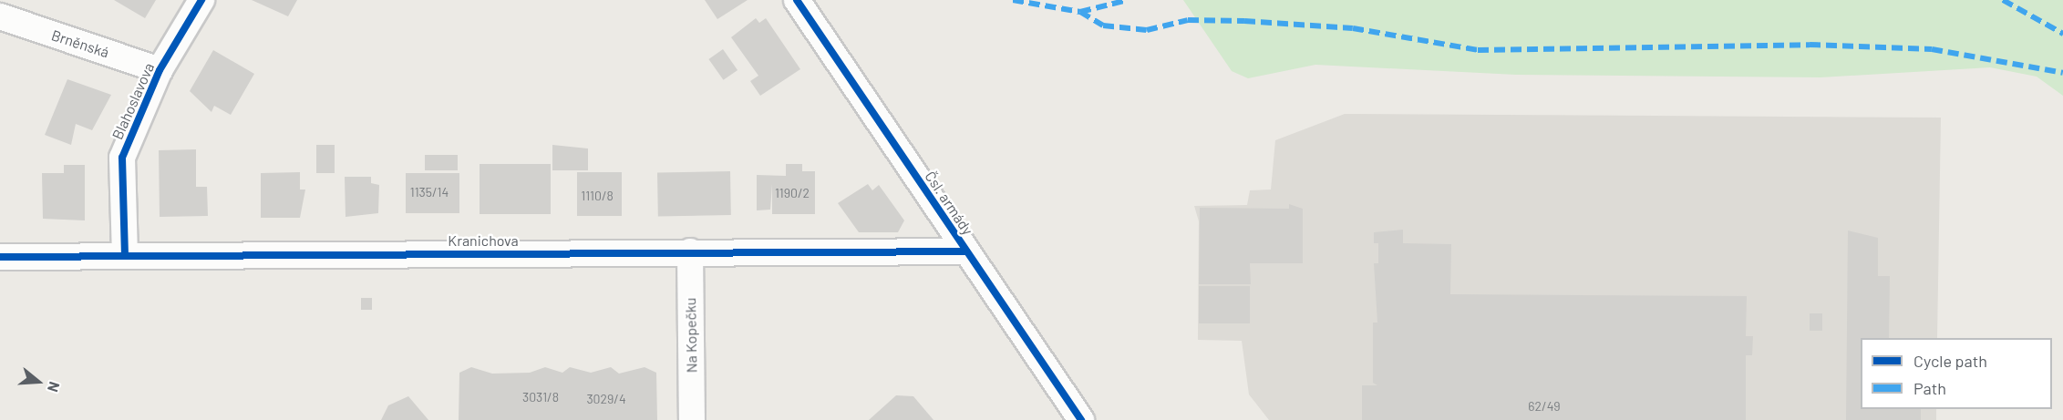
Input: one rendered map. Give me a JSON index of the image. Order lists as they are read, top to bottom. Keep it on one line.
{"streets":{"street":["Brněnská","Blahoslavova","Čsl. armády","Kranichova","Na Kopečku"]},"crossings":[["Brněnská","Blahoslavova"],["Blahoslavova","Kranichova"],["Čsl. armády","Kranichova"],["Kranichova","Na Kopečku"]],"house_numbers":["1135/14","1190/2","1110/8","3031/8","3029/4","62/49"],"legend":["Cycle path","Path"],"north":"right"}
